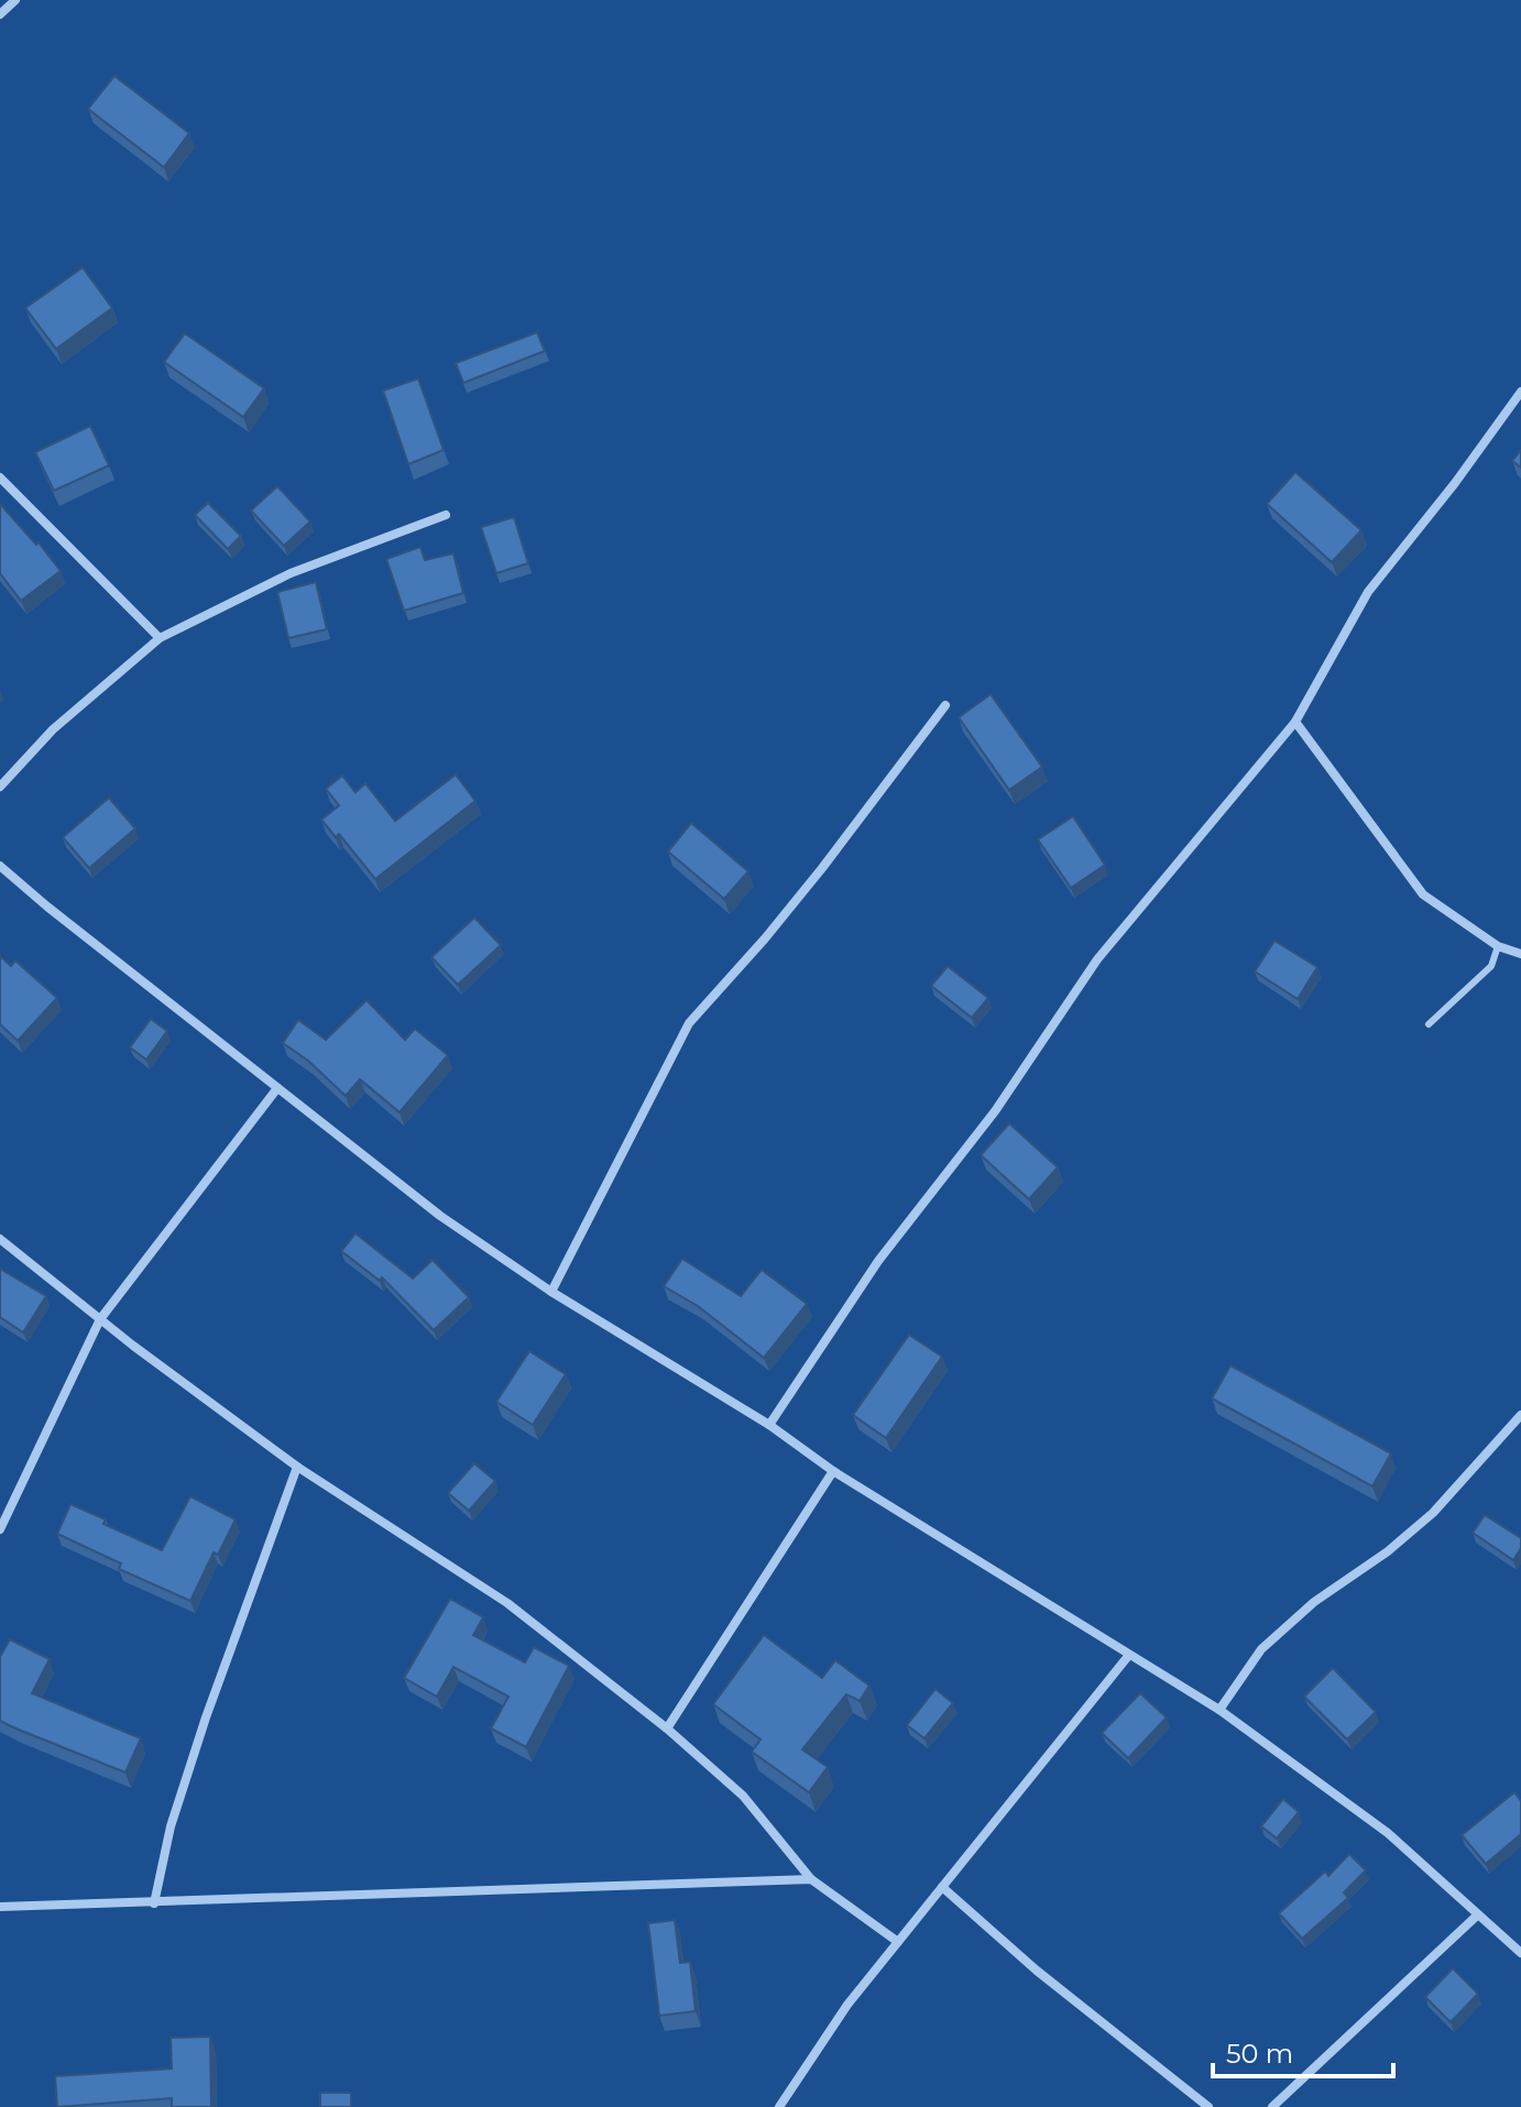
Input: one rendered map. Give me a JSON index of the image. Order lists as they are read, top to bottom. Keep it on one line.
{"scale_bar":"50 m"}
